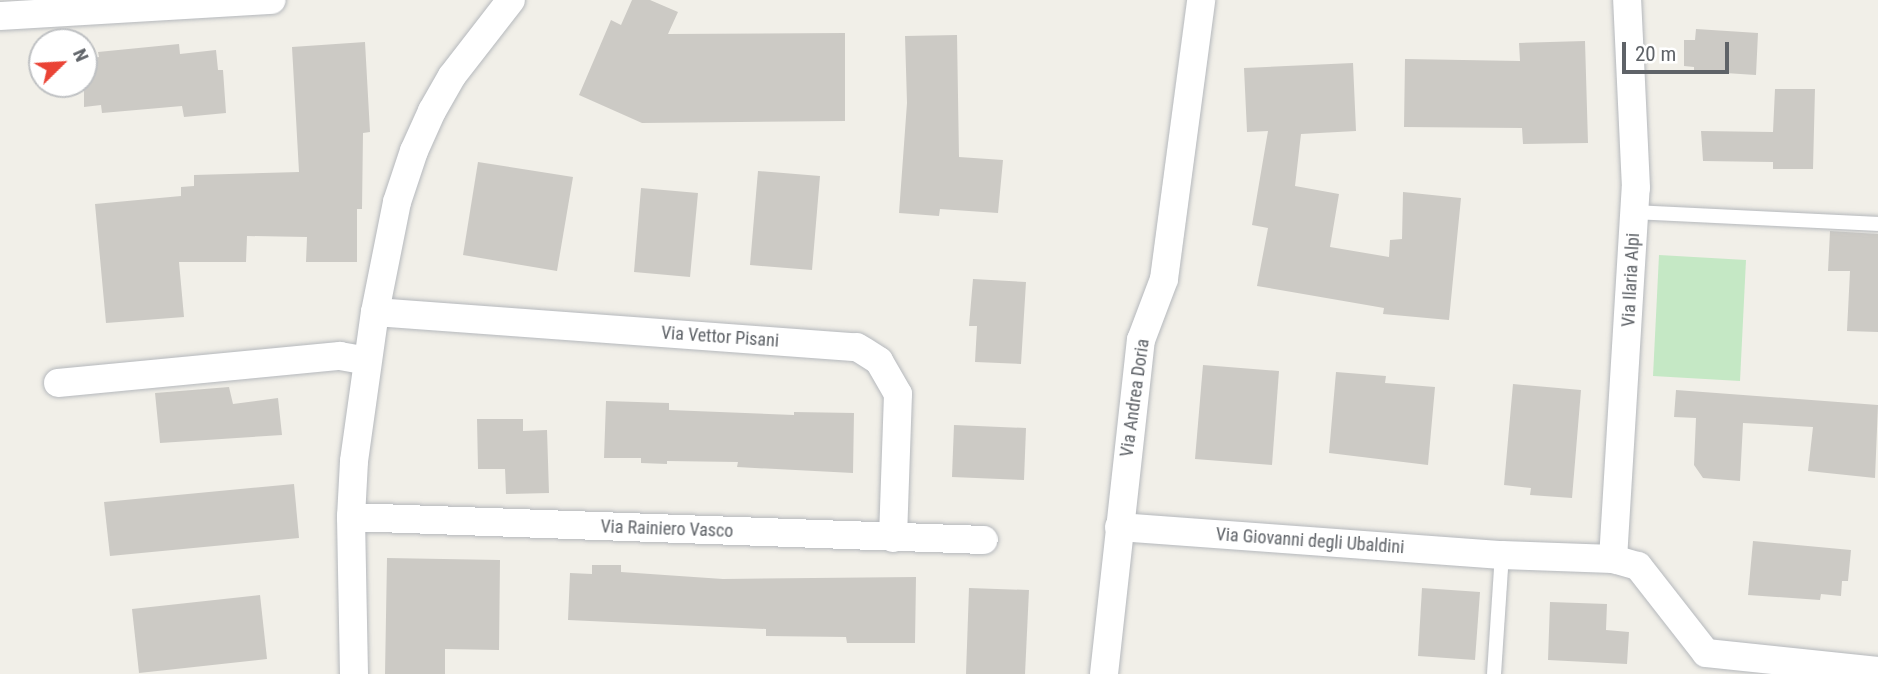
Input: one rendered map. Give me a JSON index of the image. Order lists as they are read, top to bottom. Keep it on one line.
{"streets":{"street":["Via Ilaria Alpi","Via Vettor Pisani","Via Andrea Doria","Via Rainiero Vasco","Via Giovanni degli Ubaldini"]},"crossings":[["Via Ilaria Alpi","Via Giovanni degli Ubaldini"],["Via Vettor Pisani","Via Rainiero Vasco"],["Via Andrea Doria","Via Giovanni degli Ubaldini"]],"scale_bar":"20 m","north":"top right"}
